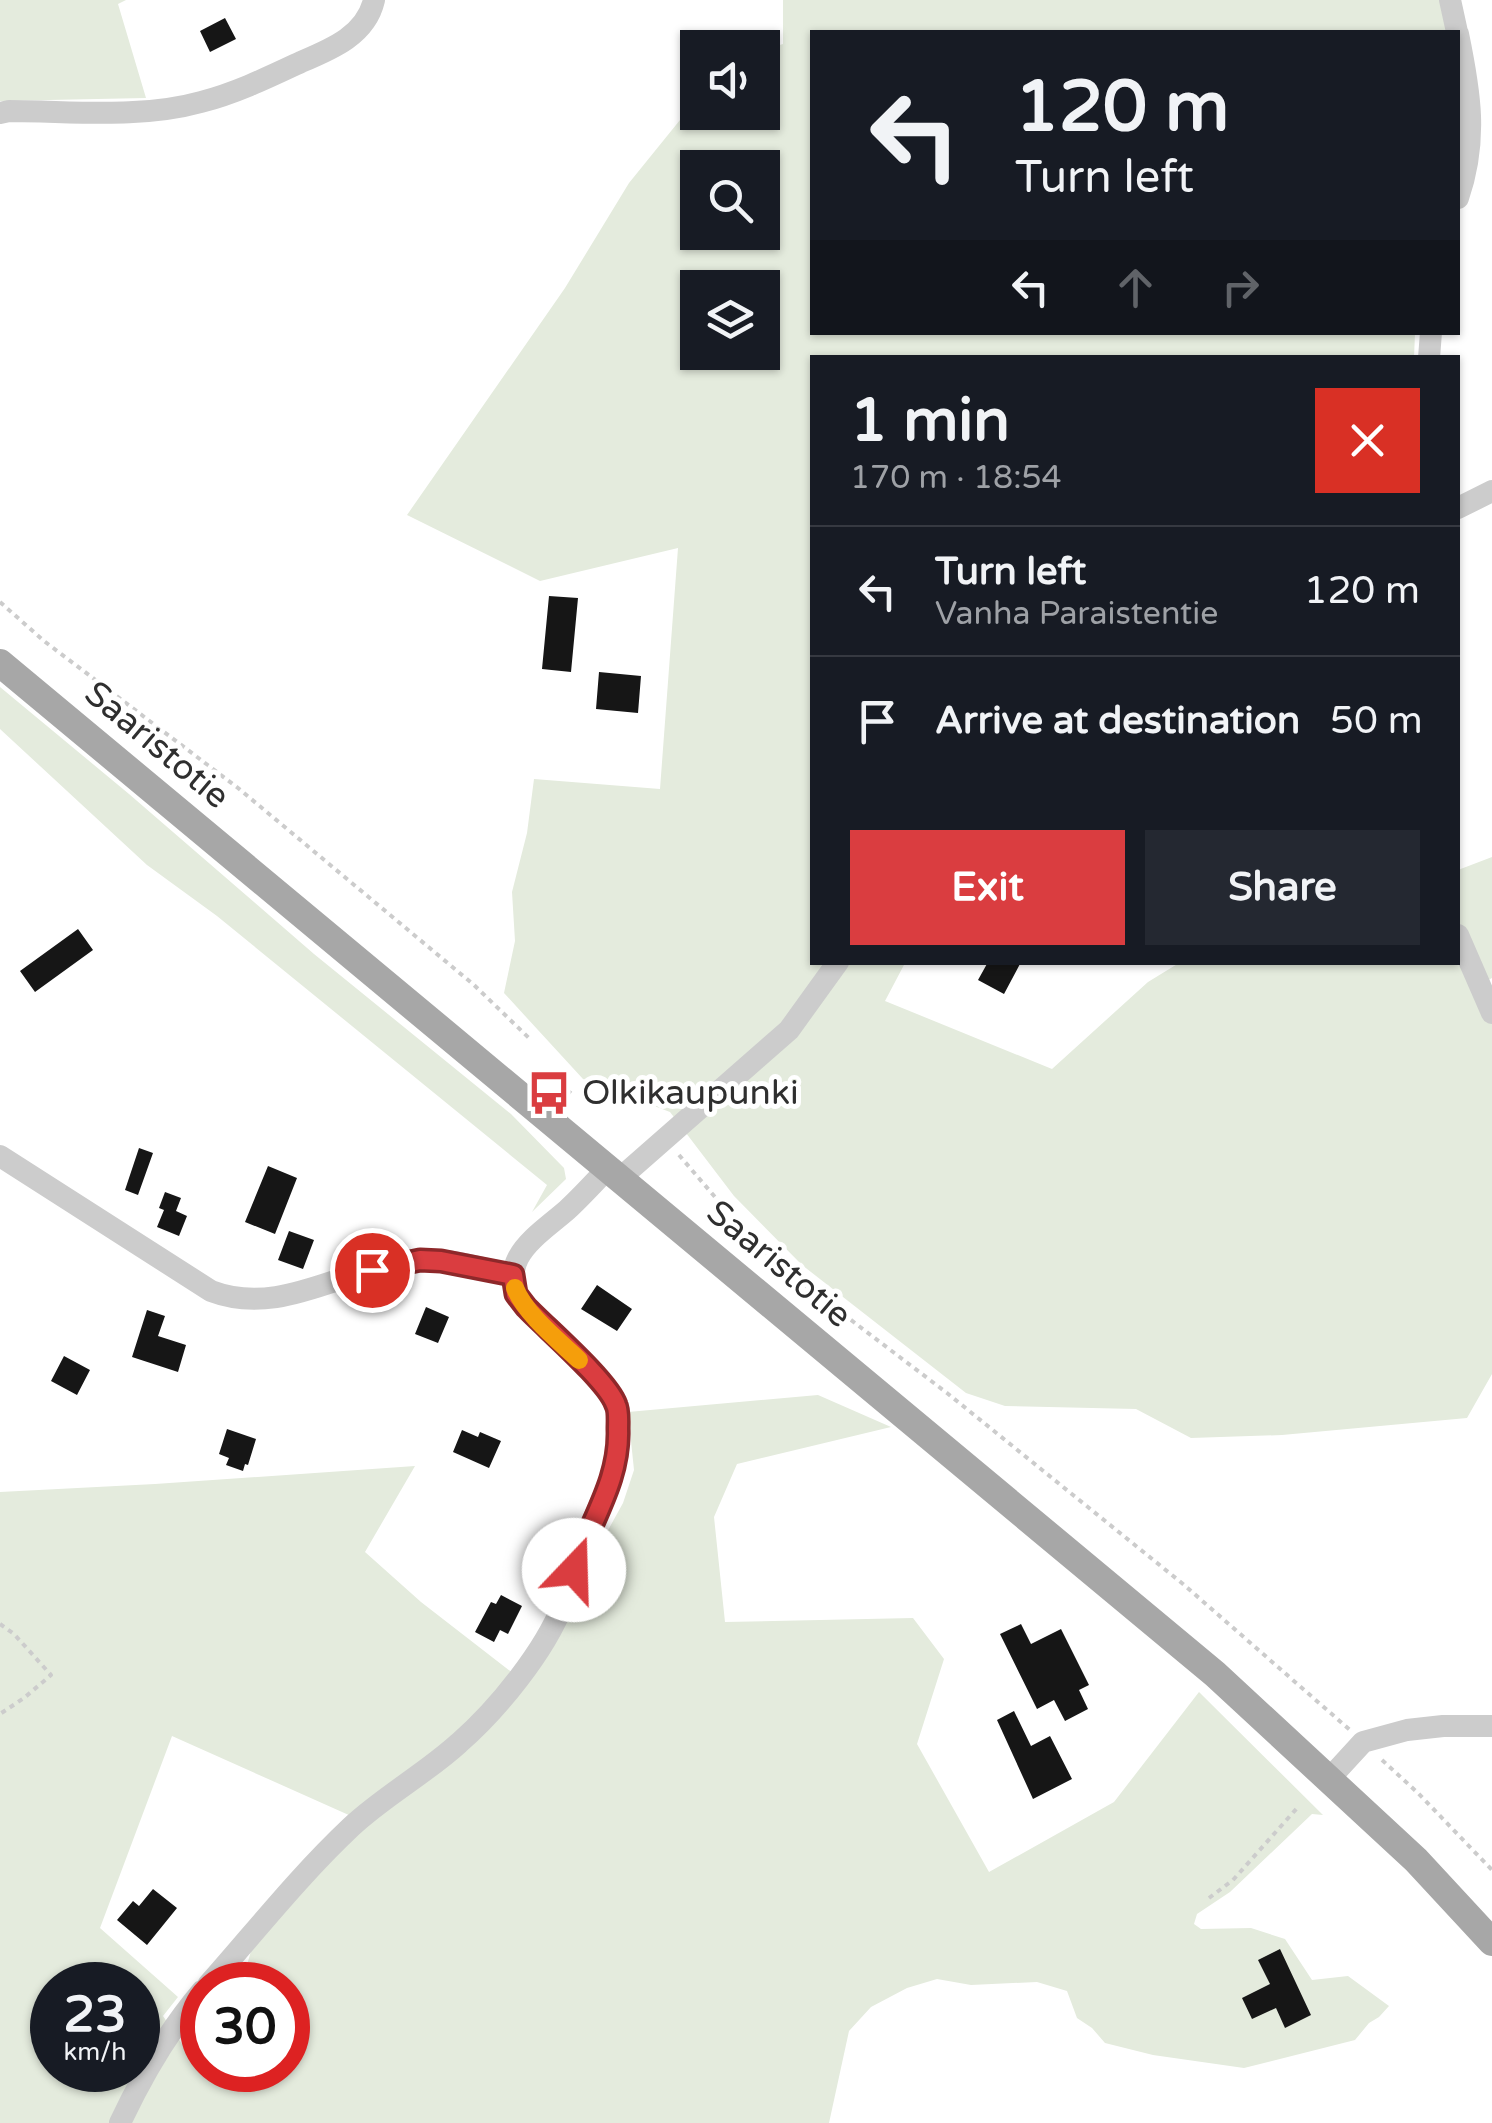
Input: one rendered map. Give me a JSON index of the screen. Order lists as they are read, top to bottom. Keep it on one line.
{"streets":{"main road":["Saaristotie"]},"places":{"bus stop":["Olkikaupunki"]},"page":{"turn":["120 m","Turn left"],"heading":["1 min","170 m · 18:54"],"list":[{"name":"Turn left","note":"Vanha Paraistentie","value":"120 m"},{"name":"Arrive at destination","value":"50 m"}],"buttons":["Exit","Share"],"speed":"23 km/h","limit":"30"}}
